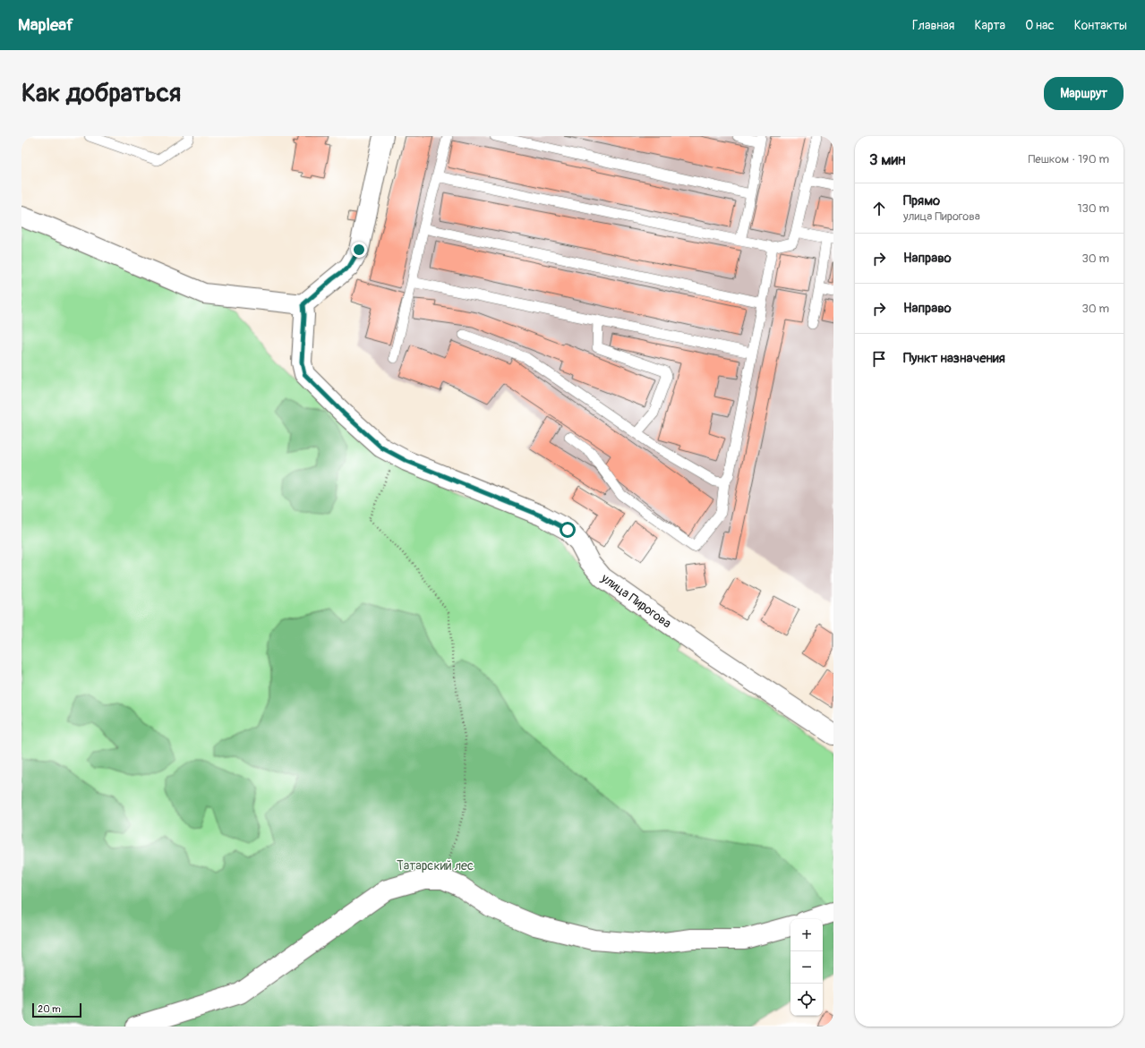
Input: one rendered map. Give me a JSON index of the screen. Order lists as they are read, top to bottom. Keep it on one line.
{"streets":{"street":["улица Пирогова"]},"parks":["Татарский лес"],"scale_bar":"20 m","page":{"header":"Mapleaf","nav":["Главная","Карта","О нас","Контакты"],"buttons":"Маршрут","title":"Как добраться","heading":["3 мин","Пешком · 190 m"],"list":[["Прямо","улица Пирогова","130 m"],["Направо","30 m"],["Направо","30 m"],"Пункт назначения"],"map_buttons":["+","−"],"scale":"20 m"}}
